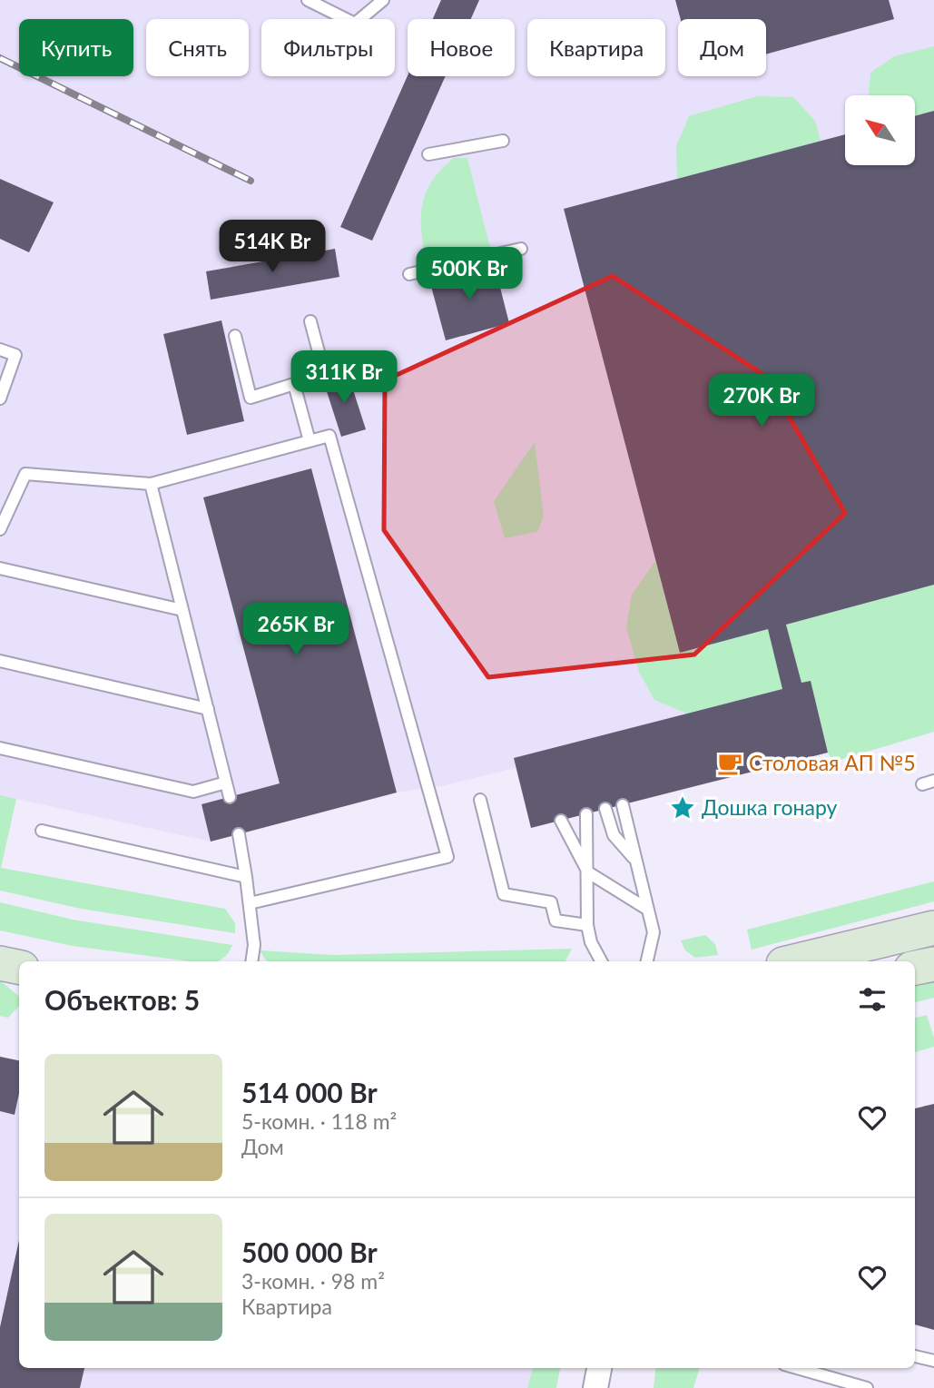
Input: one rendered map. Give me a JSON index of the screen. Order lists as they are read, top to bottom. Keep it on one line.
{"places":{"cafe":["Столовая АП №5"],"place":["Дошка гонару"]},"north":"top left","page":{"chip":["Купить","Снять","Фильтры","Новое","Квартира","Дом"],"price":["514K Br","500K Br","311K Br","270K Br","265K Br"],"heading":"Объектов: 5","list":[{"name":"514 000 Br","note":"5-комн. · 118 m² · Дом"},{"name":"500 000 Br","note":"3-комн. · 98 m² · Квартира"}]}}
